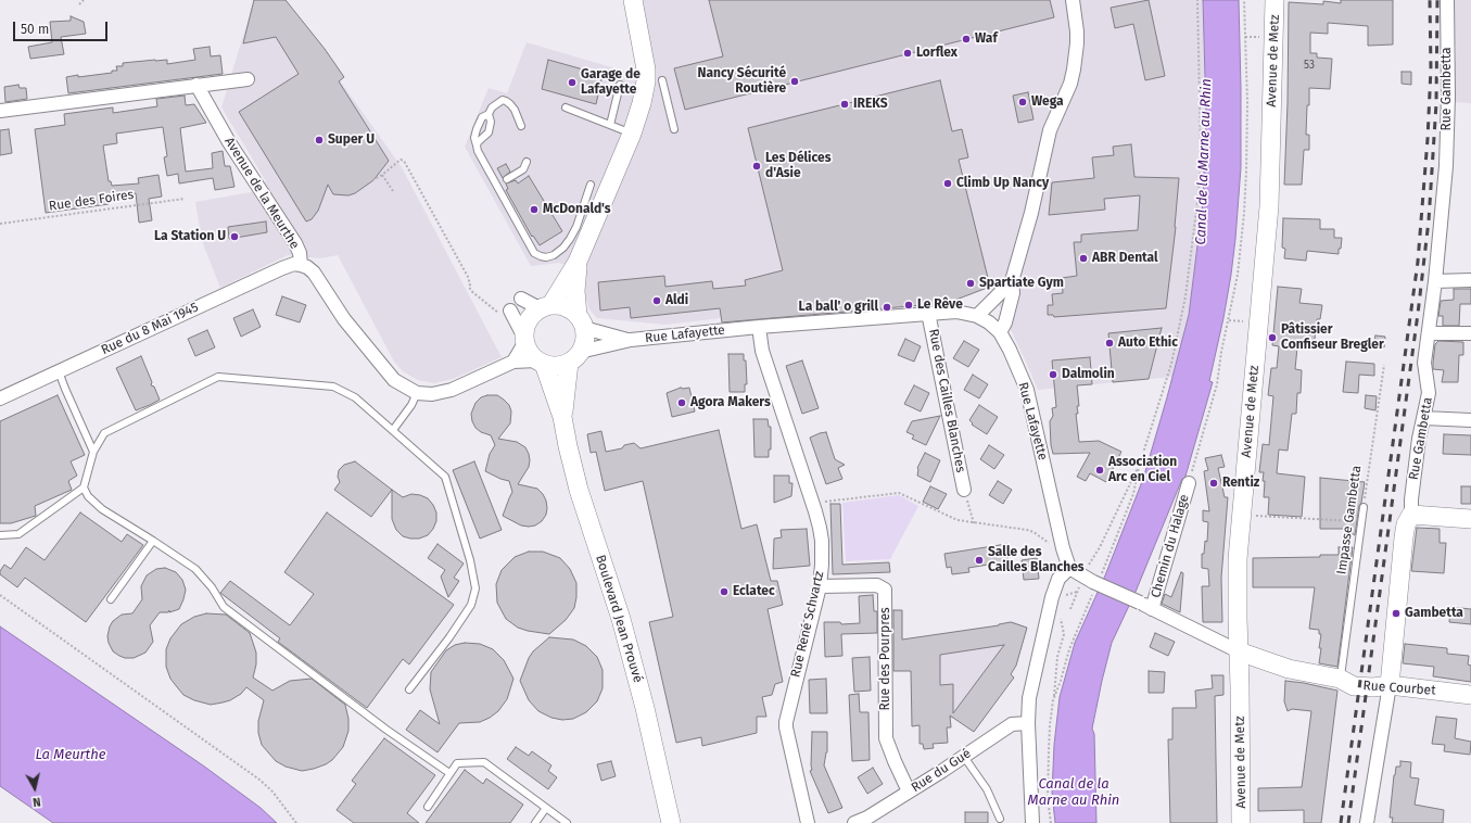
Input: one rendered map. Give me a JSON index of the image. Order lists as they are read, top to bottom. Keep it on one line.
{"streets":{"street":["Avenue de Metz","Rue Gambetta","Avenue de la Meurthe","Rue du 8 Mai 1945","Rue Lafayette","Rue des Cailles Blanches","Chemin du Halage","Boulevard Jean Prouvé","Rue René Schvartz","Rue des Pourpres","Rue Courbet","Rue du Gué"],"lane":["Impasse Gambetta"],"path":["Rue des Foires"]},"crossings":[["Avenue de Metz","Rue Courbet"],["Rue Gambetta","Rue Courbet"],["Avenue de la Meurthe","Rue du 8 Mai 1945"],["Rue Lafayette","Rue des Cailles Blanches"],["Rue Lafayette","Boulevard Jean Prouvé"],["Rue Lafayette","Rue René Schvartz"],["Impasse Gambetta","Rue Courbet"],["Rue René Schvartz","Rue des Pourpres"],["Rue des Pourpres","Rue du Gué"]],"water":["Canal de la Marne au Rhin","La Meurthe"],"places":["Waf","Lorflex","Nancy Sécurité Routière","Garage de Lafayette","Wega","IREKS","Super U","Les Délices d'Asie","Climb Up Nancy","McDonald's","La Station U","ABR Dental","Spartiate Gym","Aldi","Le Rêve","La ball' o grill","Pâtissier Confiseur Bregler","Auto Ethic","Dalmolin","Agora Makers","Association Arc en Ciel","Rentiz","Salle des Cailles Blanches","Eclatec","Gambetta"],"house_numbers":["53"],"scale_bar":"50 m","north":"bottom"}
